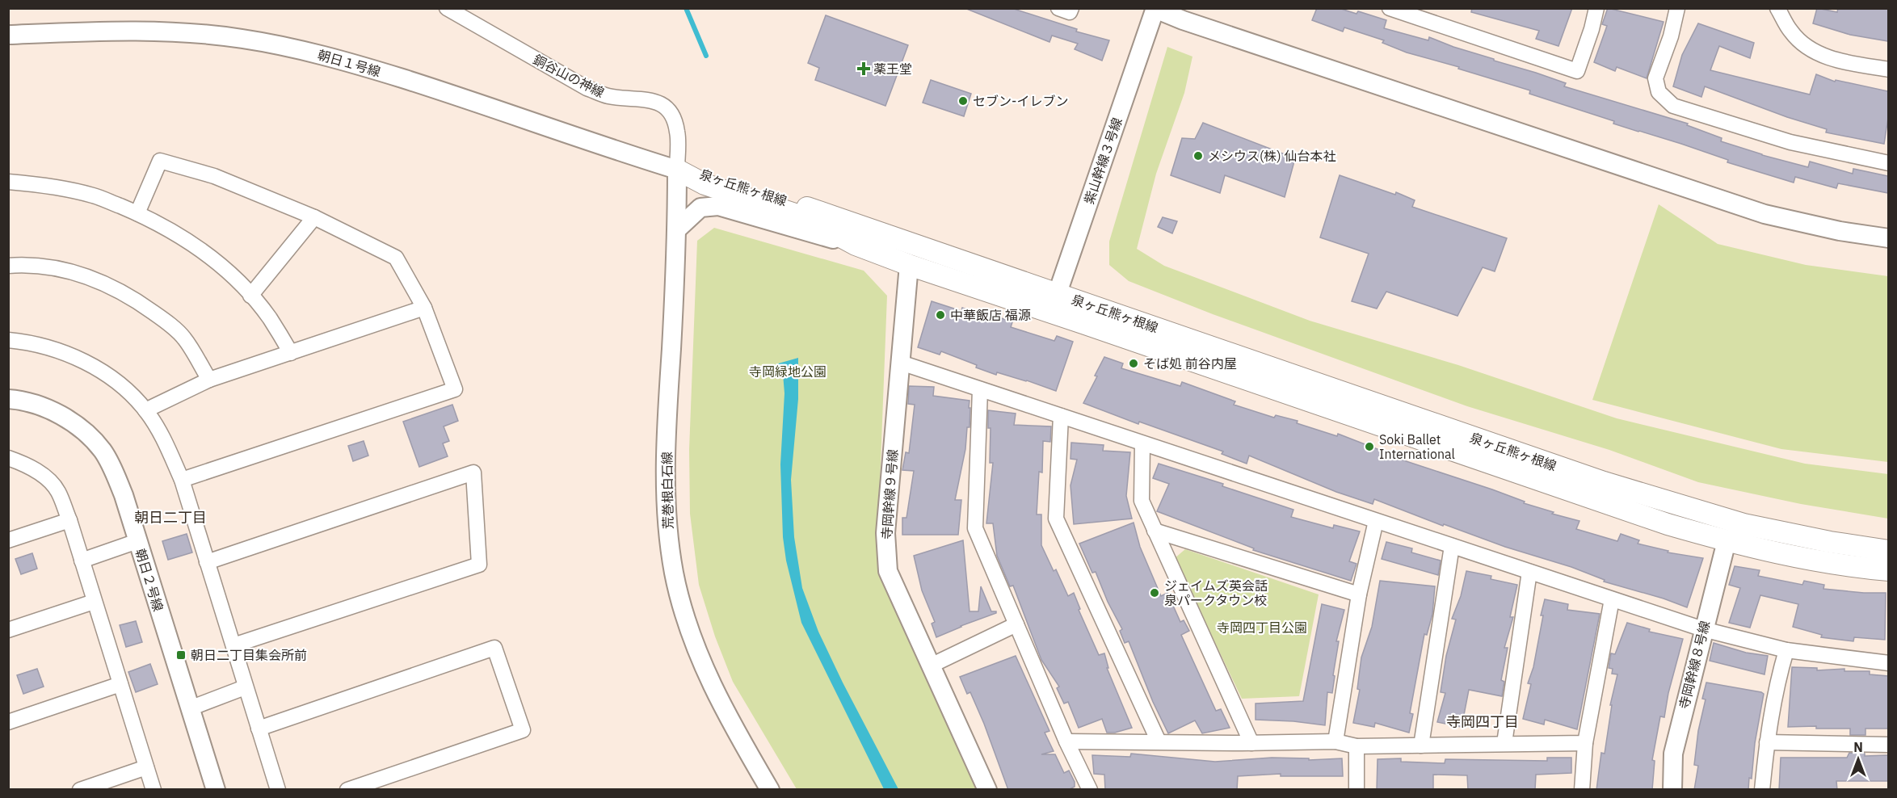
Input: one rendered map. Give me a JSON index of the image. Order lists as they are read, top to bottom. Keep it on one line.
{"streets":{"main road":["泉ヶ丘熊ヶ根線"],"street":["朝日１号線","銅谷山の神線","紫山幹線３号線","荒巻根白石線","寺岡幹線９号線","朝日２号線","寺岡幹線８号線"]},"crossings":[["朝日１号線","銅谷山の神線"],["朝日１号線","泉ヶ丘熊ヶ根線"],["朝日１号線","荒巻根白石線"],["銅谷山の神線","泉ヶ丘熊ヶ根線"],["銅谷山の神線","荒巻根白石線"],["紫山幹線３号線","泉ヶ丘熊ヶ根線"],["泉ヶ丘熊ヶ根線","荒巻根白石線"],["泉ヶ丘熊ヶ根線","寺岡幹線９号線"],["泉ヶ丘熊ヶ根線","寺岡幹線８号線"]],"districts":["朝日二丁目","寺岡四丁目"],"parks":["寺岡緑地公園","寺岡四丁目公園"],"places":{"health":["薬王堂"],"other":["セブン-イレブン","メシウス(株) 仙台本社","中華飯店 福源","そば処 前谷内屋","Soki Ballet International","ジェイムズ英会話 泉パークタウン校"],"transit":["朝日二丁目集会所前"]},"north":"top"}
